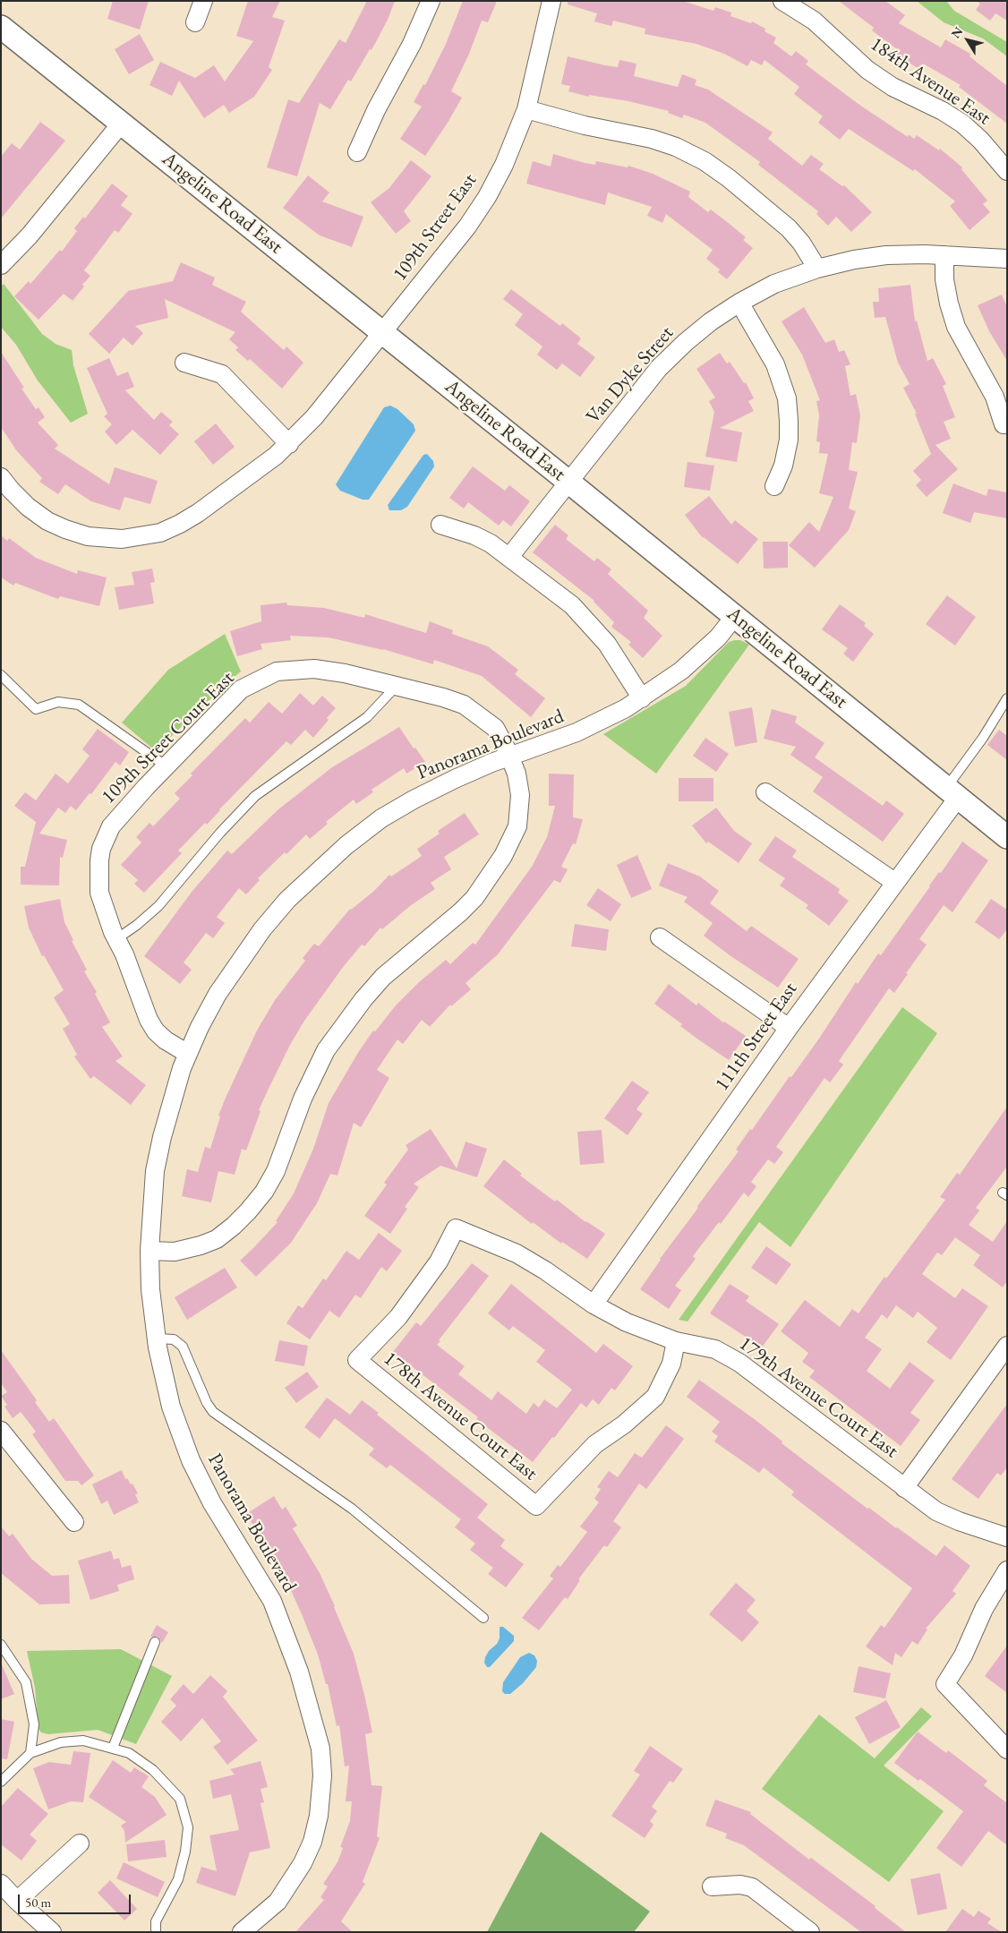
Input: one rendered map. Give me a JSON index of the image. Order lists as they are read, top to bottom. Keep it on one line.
{"streets":{"street":["184th Avenue East","Angeline Road East","109th Street East","Van Dyke Street","109th Street Court East","Panorama Boulevard","111th Street East","179th Avenue Court East","178th Avenue Court East"]},"crossings":[["Angeline Road East","109th Street East"],["Angeline Road East","Van Dyke Street"],["Angeline Road East","Panorama Boulevard"],["Angeline Road East","111th Street East"],["109th Street Court East","Panorama Boulevard"],["111th Street East","179th Avenue Court East"],["179th Avenue Court East","178th Avenue Court East"]],"scale_bar":"50 m","north":"top left"}
